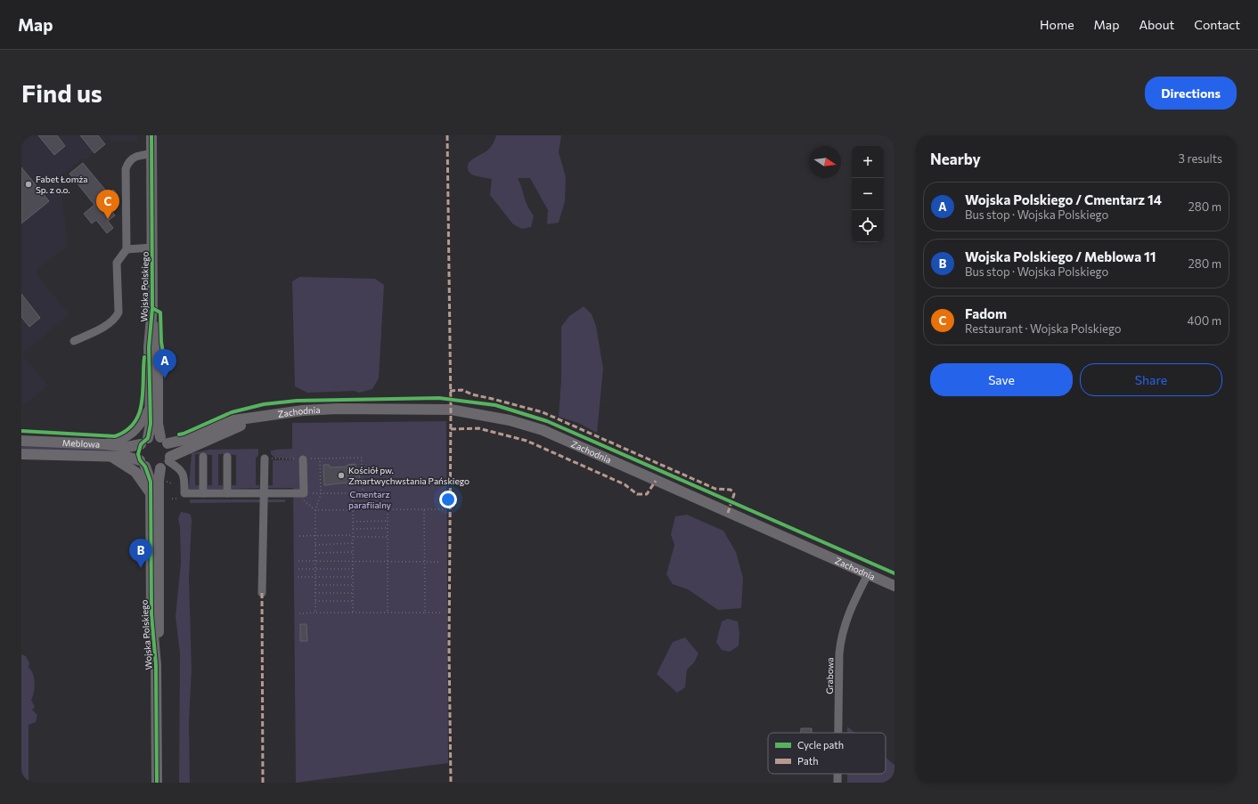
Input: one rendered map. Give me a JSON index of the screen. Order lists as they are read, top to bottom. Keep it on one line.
{"streets":{"main road":["Wojska Polskiego","Zachodnia","Meblowa"],"street":["Grabowa"]},"crossings":[["Wojska Polskiego","Zachodnia"],["Wojska Polskiego","Meblowa"],["Zachodnia","Meblowa"],["Zachodnia","Grabowa"]],"parks":["Cmentarz parafiialny"],"places":["Fabet Łomża Sp. z o.o.","Kościół pw. Zmartwychwstania Pańskiego"],"legend":["Cycle path","Path"],"north":"right","page":{"header":"Map","nav":["Home","Map","About","Contact"],"buttons":["Directions",["Save","Share"]],"title":"Find us","heading":["Nearby","3 results"],"map_buttons":["+","−"],"list":[{"mark":"A","name":"Wojska Polskiego / Cmentarz 14","note":"Bus stop · Wojska Polskiego","value":"280 m"},{"mark":"B","name":"Wojska Polskiego / Meblowa 11","note":"Bus stop · Wojska Polskiego","value":"280 m"},{"mark":"C","name":"Fadom","note":"Restaurant · Wojska Polskiego","value":"400 m"}],"pins":["C","A","B"]}}
